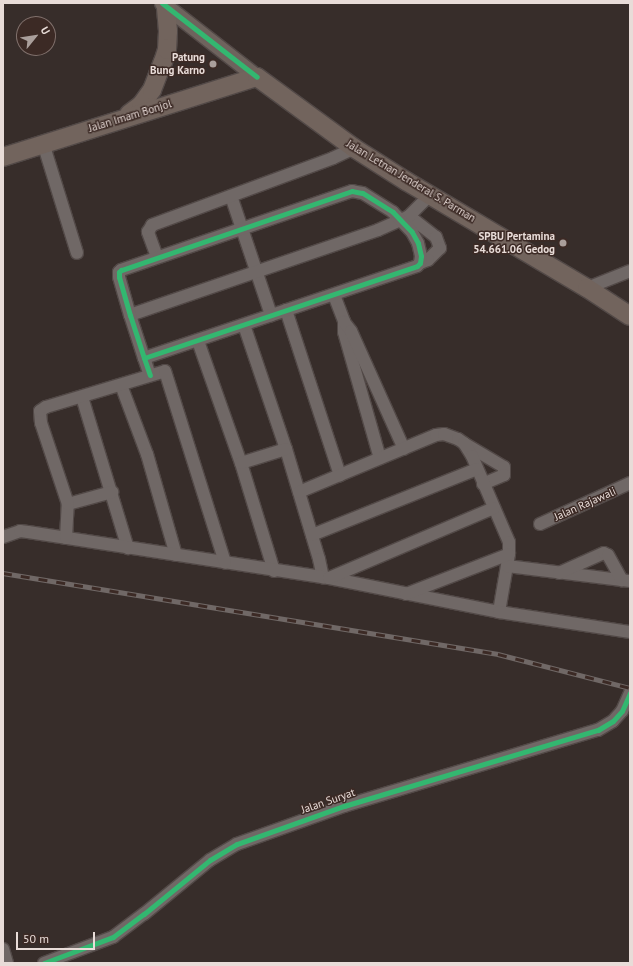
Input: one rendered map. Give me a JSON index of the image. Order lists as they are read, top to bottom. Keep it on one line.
{"streets":{"highway":["Jalan Imam Bonjol","Jalan Letnan Jenderal S. Parman"],"street":["Jalan Rajawali","Jalan Suryat"]},"crossings":[["Jalan Imam Bonjol","Jalan Letnan Jenderal S. Parman"]],"places":["Patung Bung Karno","SPBU Pertamina 54.661.06 Gedog"],"scale_bar":"50 m","north":"top right"}
